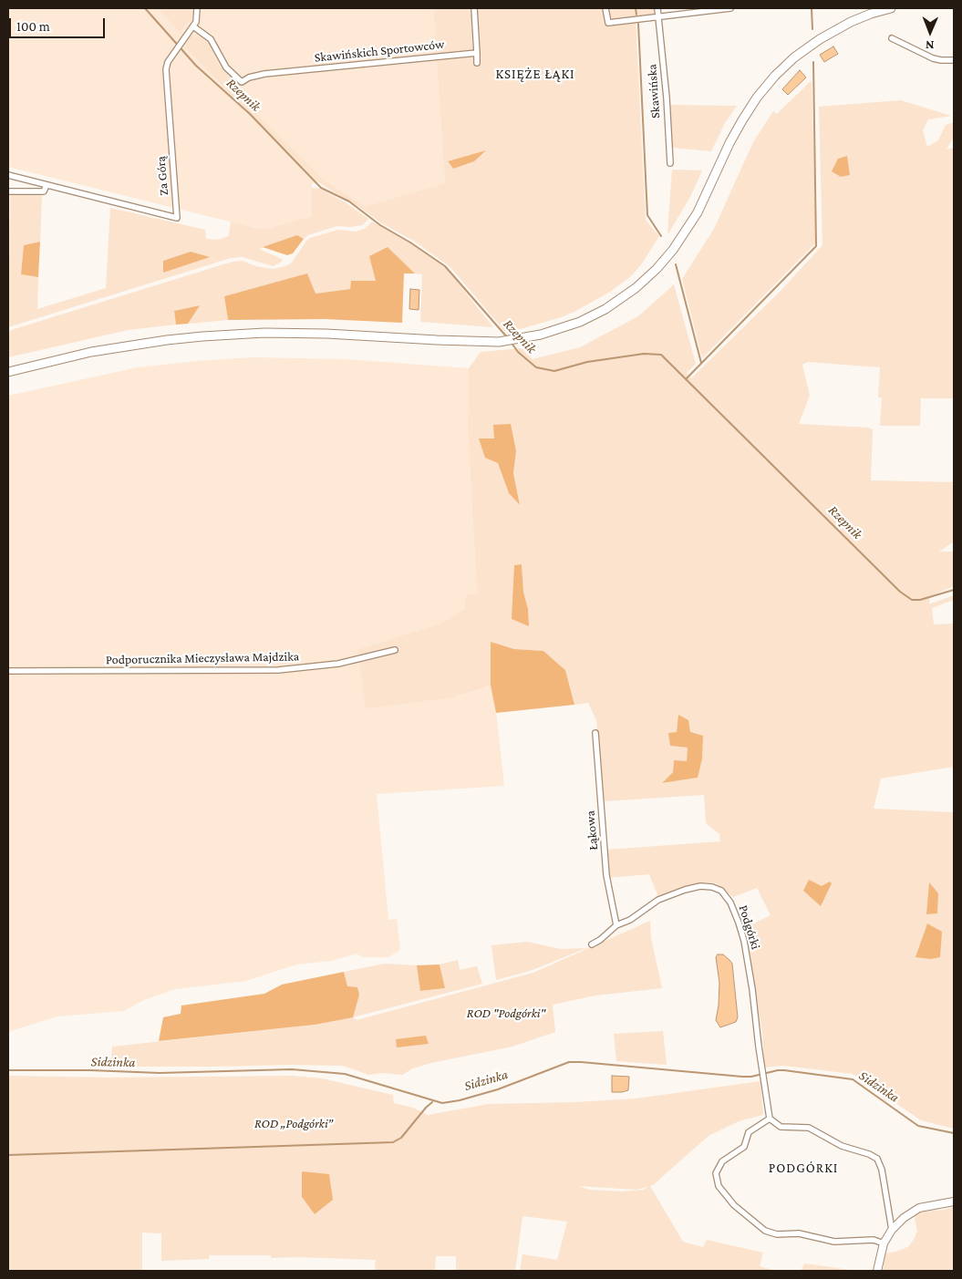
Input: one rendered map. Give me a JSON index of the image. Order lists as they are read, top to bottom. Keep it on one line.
{"streets":{"street":["Skawińskich Sportowców","Skawińska","Za Górą","Podporucznika Mieczysława Majdzika","Łąkowa","Podgórki"]},"crossings":[["Skawińskich Sportowców","Za Górą"],["Łąkowa","Podgórki"]],"districts":["KSIĘŻE ŁĄKI","PODGÓRKI"],"water":["Rzepnik","Sidzinka"],"parks":["ROD \"Podgórki\"","ROD „Podgórki”"],"scale_bar":"100 m","north":"bottom"}
